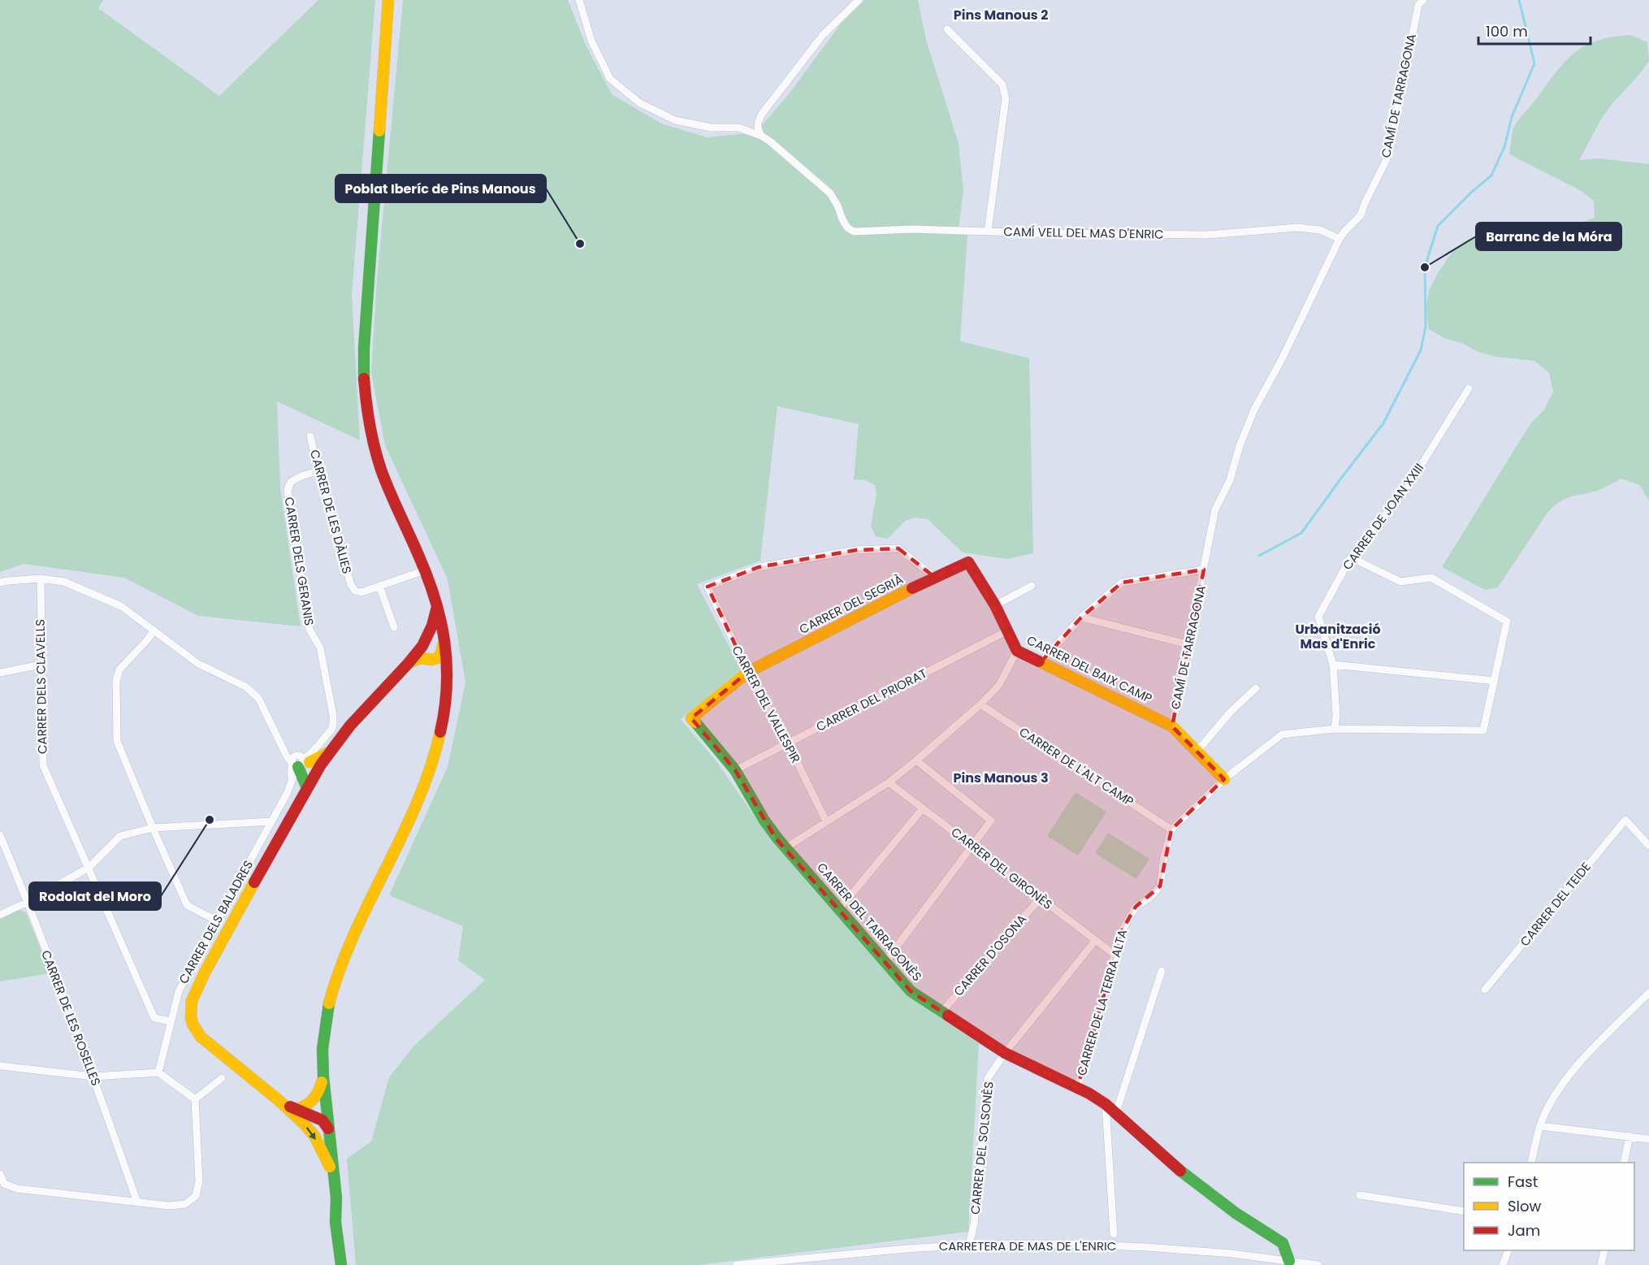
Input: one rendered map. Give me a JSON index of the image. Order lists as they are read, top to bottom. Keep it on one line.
{"streets":{"main road":["CARRER DEL SEGRIÀ","CARRER DEL BAIX CAMP","CARRER DEL TARRAGONÈS"],"street":["CAMÍ DE TARRAGONA","CAMÍ VELL DEL MAS D'ENRIC","CARRER DE LES DÀLIES","CARRER DE JOAN XXIII","CARRER DELS GERANIS","CARRER DELS CLAVELLS","CARRER DEL PRIORAT","CARRER DEL VALLESPIR","CARRER DE L'ALT CAMP","CARRER DEL GIRONÈS","CARRER DEL TEIDE","CARRER DELS BALADRES","CARRER D'OSONA","CARRER DE LA TERRA ALTA","CARRER DE LES ROSELLES","CARRER DEL SOLSONÈS","CARRETERA DE MAS DE L'ENRIC"]},"crossings":[["CAMÍ DE TARRAGONA","CAMÍ VELL DEL MAS D'ENRIC"],["CAMÍ DE TARRAGONA","CARRER DEL BAIX CAMP"],["CARRER DE LES DÀLIES","CARRER DELS GERANIS"],["CARRER DELS GERANIS","CARRER DELS BALADRES"],["CARRER DEL SEGRIÀ","CARRER DEL BAIX CAMP"],["CARRER DEL SEGRIÀ","CARRER DEL VALLESPIR"],["CARRER DEL SEGRIÀ","CARRER DEL TARRAGONÈS"],["CARRER DEL BAIX CAMP","CARRER DEL PRIORAT"],["CARRER DELS CLAVELLS","CARRER DELS BALADRES"],["CARRER DEL PRIORAT","CARRER DEL VALLESPIR"],["CARRER DEL PRIORAT","CARRER DEL TARRAGONÈS"],["CARRER DEL VALLESPIR","CARRER DEL TARRAGONÈS"],["CARRER DE L'ALT CAMP","CARRER DE LA TERRA ALTA"],["CARRER DEL GIRONÈS","CARRER D'OSONA"],["CARRER DEL GIRONÈS","CARRER DE LA TERRA ALTA"],["CARRER DEL GIRONÈS","CARRER DEL SOLSONÈS"],["CARRER DEL TARRAGONÈS","CARRER D'OSONA"],["CARRER DEL TARRAGONÈS","CARRER DE LA TERRA ALTA"],["CARRER DEL TARRAGONÈS","CARRER DEL SOLSONÈS"],["CARRER DEL TARRAGONÈS","CARRETERA DE MAS DE L'ENRIC"],["CARRER DEL SOLSONÈS","CARRETERA DE MAS DE L'ENRIC"]],"districts":["Pins Manous 2","Urbanització Mas d'Enric","Pins Manous 3"],"places":["Poblat Iberíc de Pins Manous","Barranc de la Móra","Rodolat del Moro"],"legend":["Fast","Slow","Jam"],"scale_bar":"100 m"}
